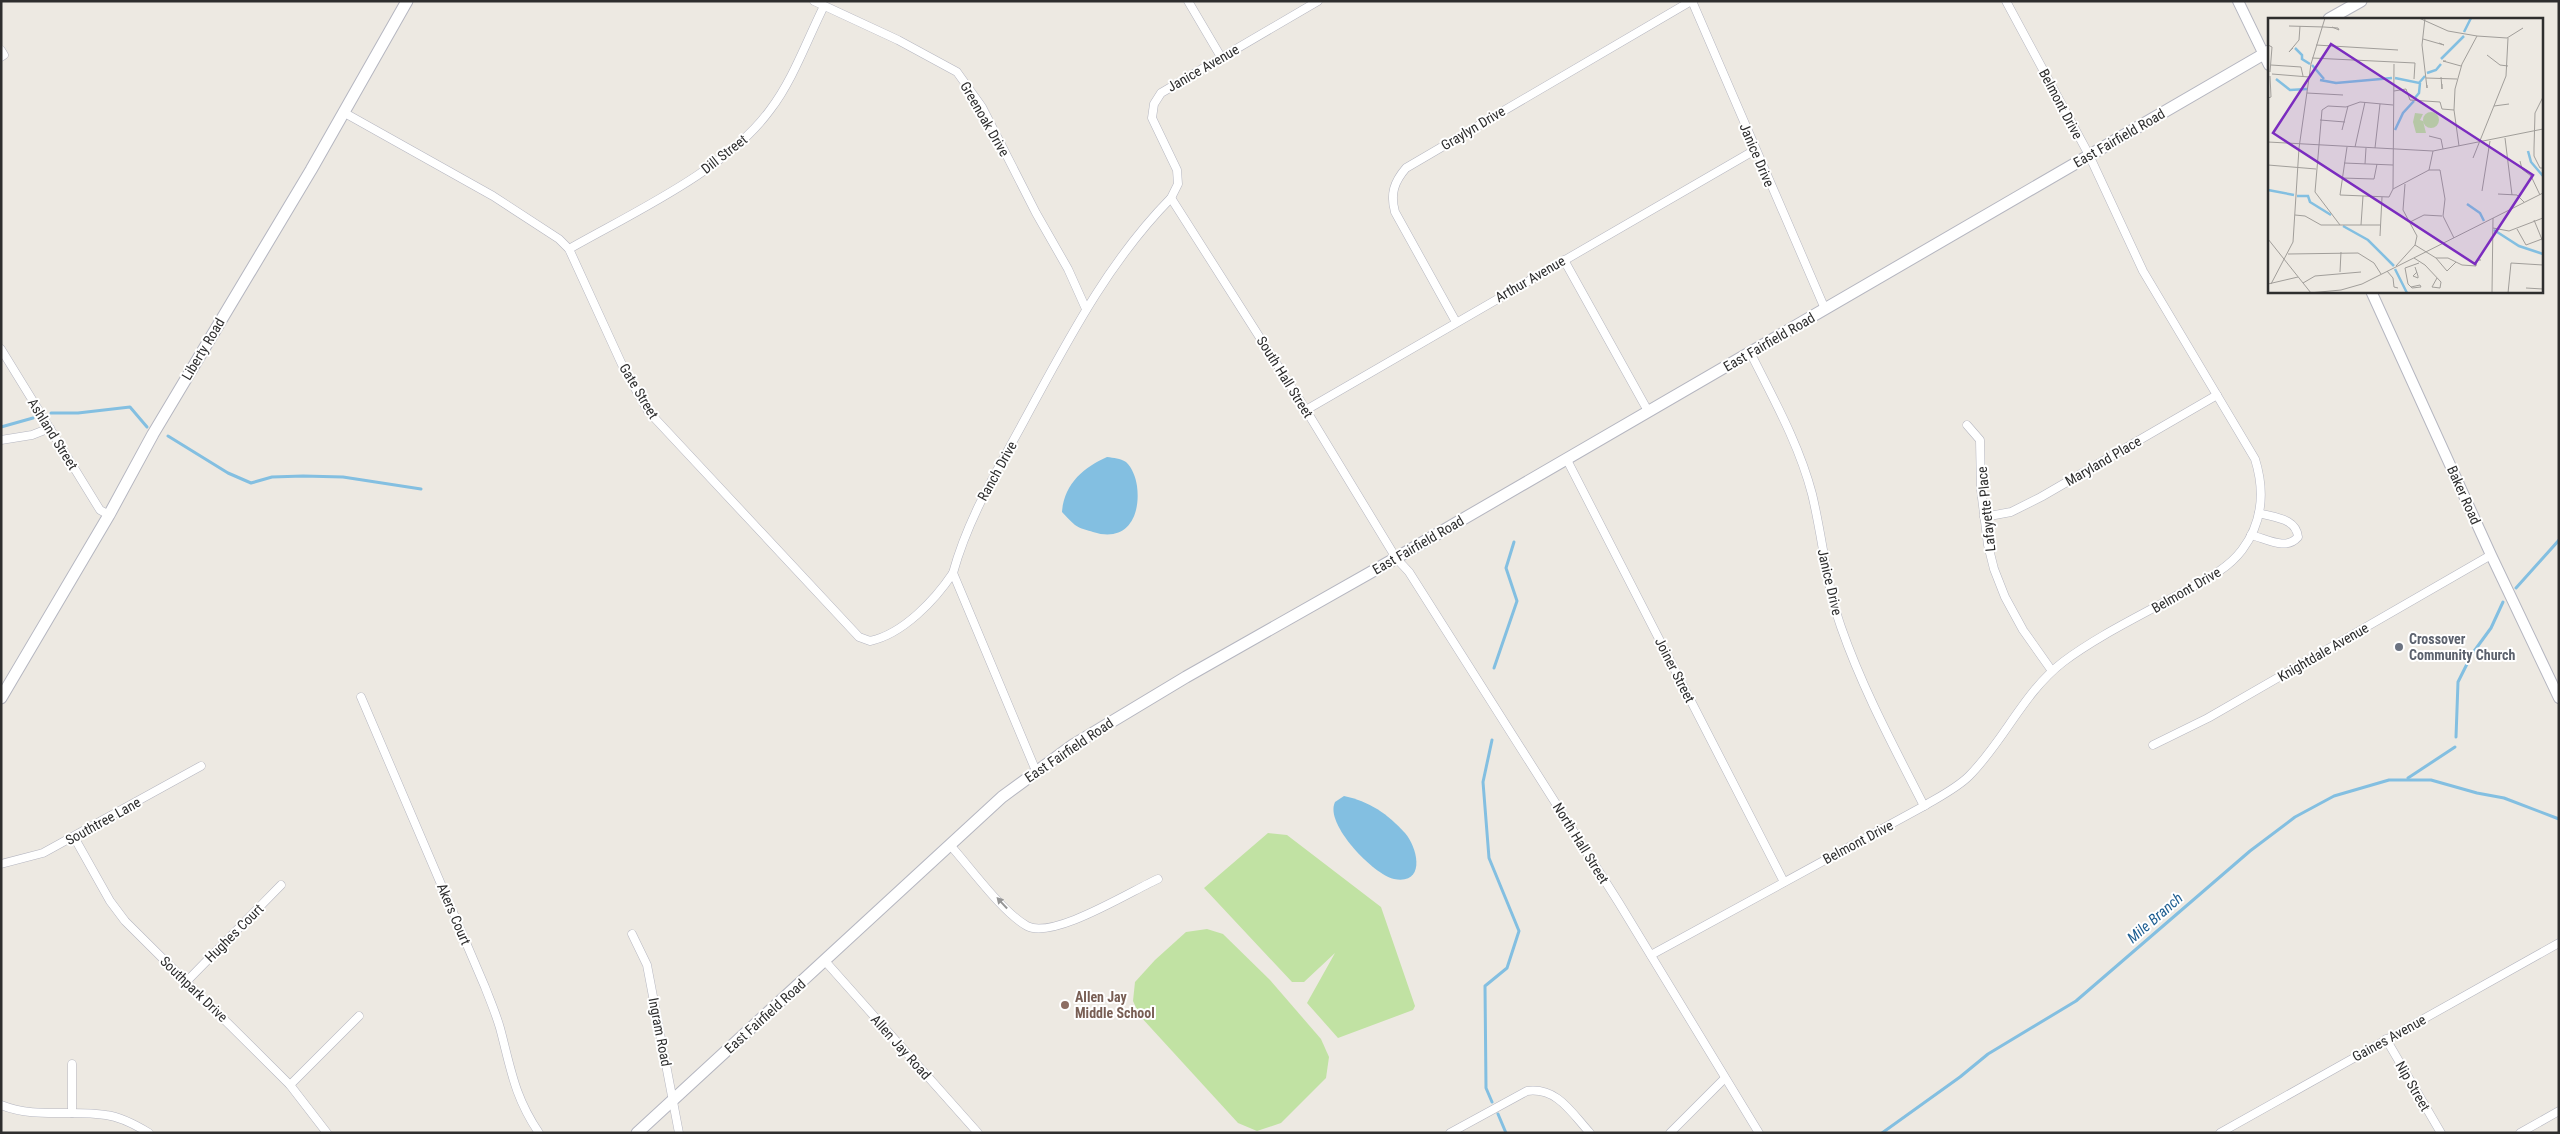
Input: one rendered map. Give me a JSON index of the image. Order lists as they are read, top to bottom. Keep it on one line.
{"streets":{"main road":["East Fairfield Road","Liberty Road"],"street":["Janice Avenue","Belmont Drive","Greenoak Drive","Graylyn Drive","Dill Street","Janice Drive","Arthur Avenue","South Hall Street","Gate Street","Ashland Street","Maryland Place","Ranch Drive","Baker Road","Lafayette Place","Knightdale Avenue","Joiner Street","Southtree Lane","North Hall Street","Akers Court","Hughes Court","Southpark Drive","Ingram Road","Gaines Avenue","Allen Jay Road","Nip Street"]},"crossings":[["Janice Avenue","South Hall Street"],["Janice Avenue","Ranch Drive"],["Belmont Drive","East Fairfield Road"],["Belmont Drive","Janice Drive"],["Belmont Drive","Maryland Place"],["Belmont Drive","Lafayette Place"],["Belmont Drive","Joiner Street"],["Belmont Drive","North Hall Street"],["Greenoak Drive","Dill Street"],["Greenoak Drive","Ranch Drive"],["Graylyn Drive","Janice Drive"],["Graylyn Drive","Arthur Avenue"],["East Fairfield Road","Janice Drive"],["East Fairfield Road","South Hall Street"],["East Fairfield Road","Joiner Street"],["East Fairfield Road","North Hall Street"],["East Fairfield Road","Ingram Road"],["East Fairfield Road","Allen Jay Road"],["Dill Street","Gate Street"],["Janice Drive","Arthur Avenue"],["Arthur Avenue","South Hall Street"],["Liberty Road","Gate Street"],["Liberty Road","Ashland Street"],["South Hall Street","Ranch Drive"],["South Hall Street","North Hall Street"],["Gate Street","Ranch Drive"],["Maryland Place","Lafayette Place"],["Baker Road","Knightdale Avenue"],["Southtree Lane","Southpark Drive"],["Hughes Court","Southpark Drive"],["Gaines Avenue","Nip Street"]],"water":["Mile Branch"],"places":["Crossover Community Church","Allen Jay Middle School"]}
